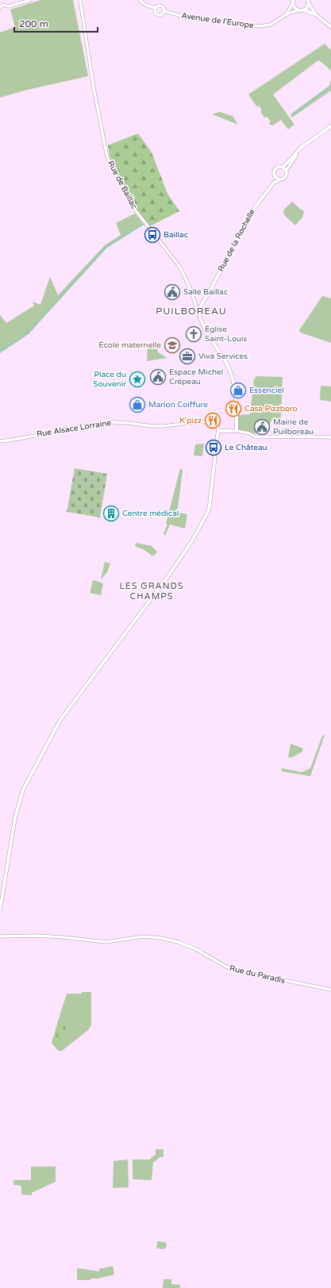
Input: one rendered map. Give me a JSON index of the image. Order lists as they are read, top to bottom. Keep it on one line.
{"streets":{"main road":["Rue de la Rochelle"],"street":["Avenue de l'Europe","Rue de Baillac","Rue Alsace Lorraine","Rue du Paradis"]},"crossings":[["Rue de Baillac","Rue de la Rochelle"]],"districts":["PUILBOREAU","LES GRANDS CHAMPS"],"places":{"bus stop":["Baillac","Le Château"],"public building":["Salle Baillac","Espace Michel Crépeau","Mairie de Puilboreau"],"church":["Église Saint-Louis"],"school or university":["École maternelle"],"office":["Viva Services"],"place":["Place du Souvenir"],"shop":["Essenciel","Marion Coiffure"],"restaurant":["Casa Pizzboro","K'pizz"],"building":["Centre médical"]},"scale_bar":"200 m"}
